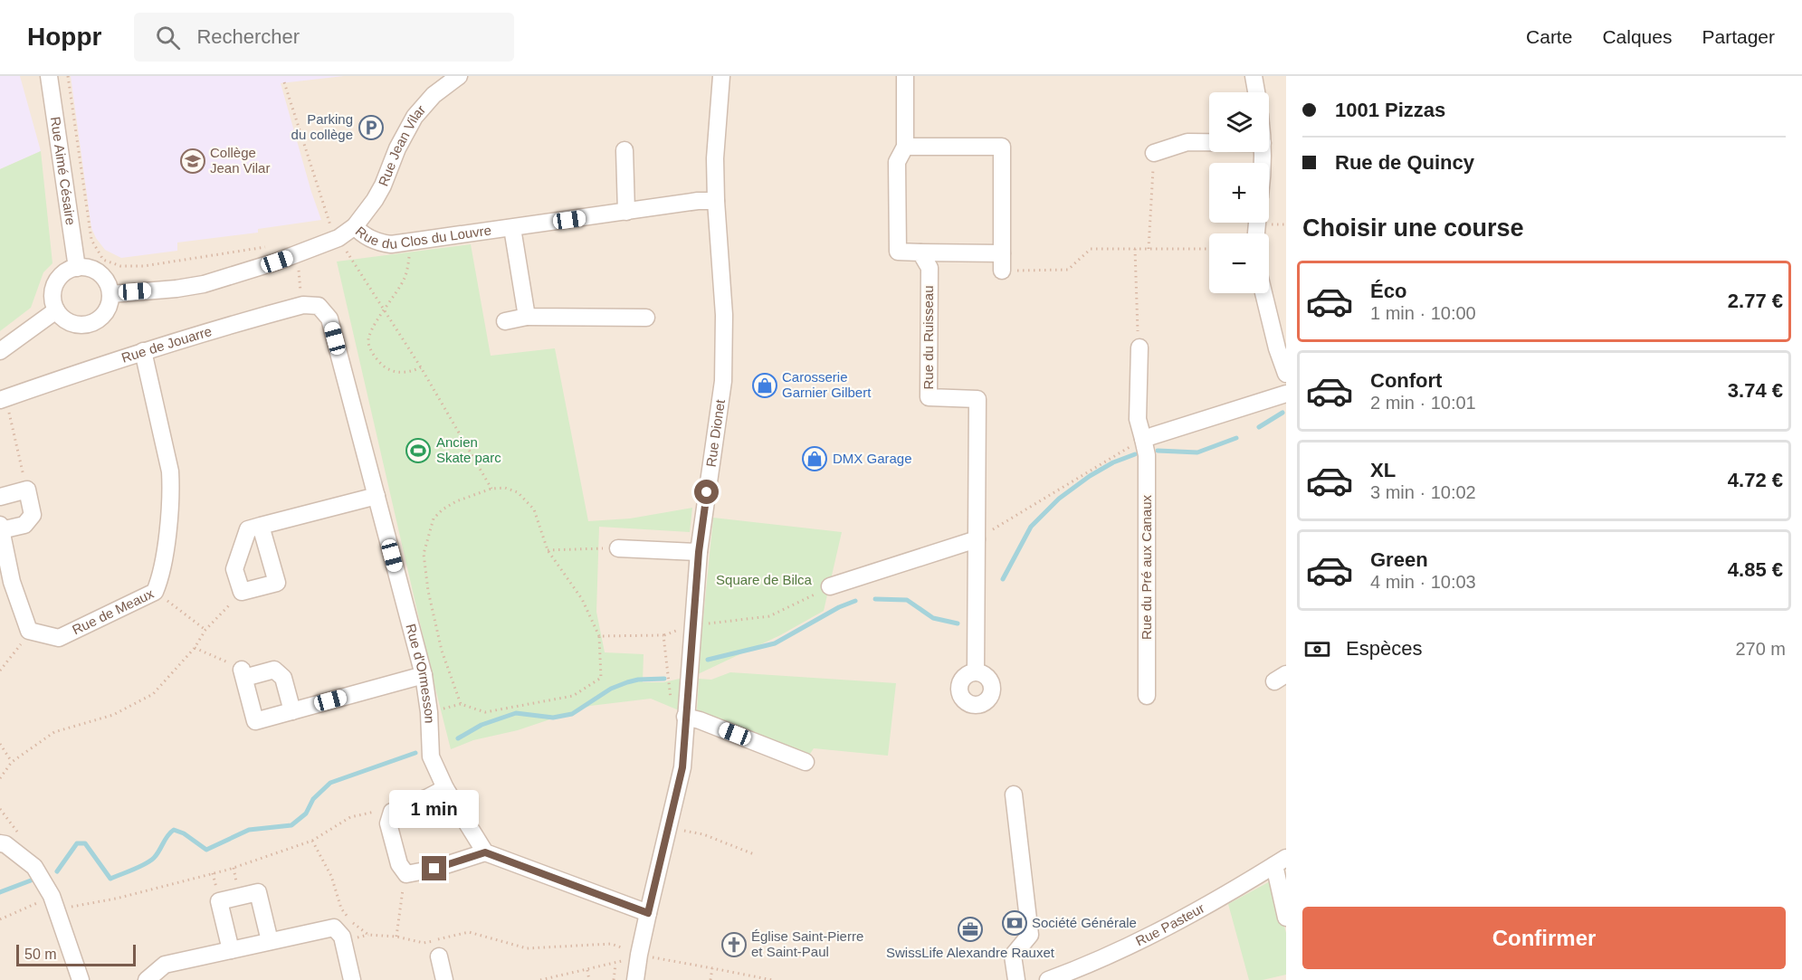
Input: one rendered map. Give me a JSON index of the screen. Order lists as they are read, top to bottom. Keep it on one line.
{"streets":{"street":["Rue Jean Vilar","Rue Aimé Césaire","Rue du Clos du Louvre","Rue du Ruisseau","Rue de Jouarre","Rue Dionet","Rue du Pré aux Canaux","Rue de Meaux","Rue d'Ormesson","Rue Pasteur"]},"crossings":[["Rue Jean Vilar","Rue du Clos du Louvre"],["Rue Aimé Césaire","Rue du Clos du Louvre"],["Rue du Clos du Louvre","Rue Dionet"],["Rue de Jouarre","Rue de Meaux"],["Rue de Jouarre","Rue d'Ormesson"]],"parks":["Square de Bilca"],"places":{"parking":["Parking du collège"],"school or university":["Collège Jean Vilar"],"shop":["Carosserie Garnier Gilbert","DMX Garage"],"sports":["Ancien Skate parc"],"bank":["Société Générale"],"office":["SwissLife Alexandre Rauxet"],"church":["Église Saint-Pierre et Saint-Paul"]},"scale_bar":"50 m","page":{"header":"Hoppr","search":"Rechercher","nav":["Carte","Calques","Partager"],"banner":["1001 Pizzas","Rue de Quincy"],"map_buttons":["+","−"],"heading":"Choisir une course","list":[{"name":"Éco","note":"1 min · 10:00","value":"2.77 €"},{"name":"Confort","note":"2 min · 10:01","value":"3.74 €"},{"name":"XL","note":"3 min · 10:02","value":"4.72 €"},{"name":"Green","note":"4 min · 10:03","value":"4.85 €"}],"pay":["Espèces","270 m"],"bubble":"1 min","buttons":"Confirmer","scale":"50 m"}}
